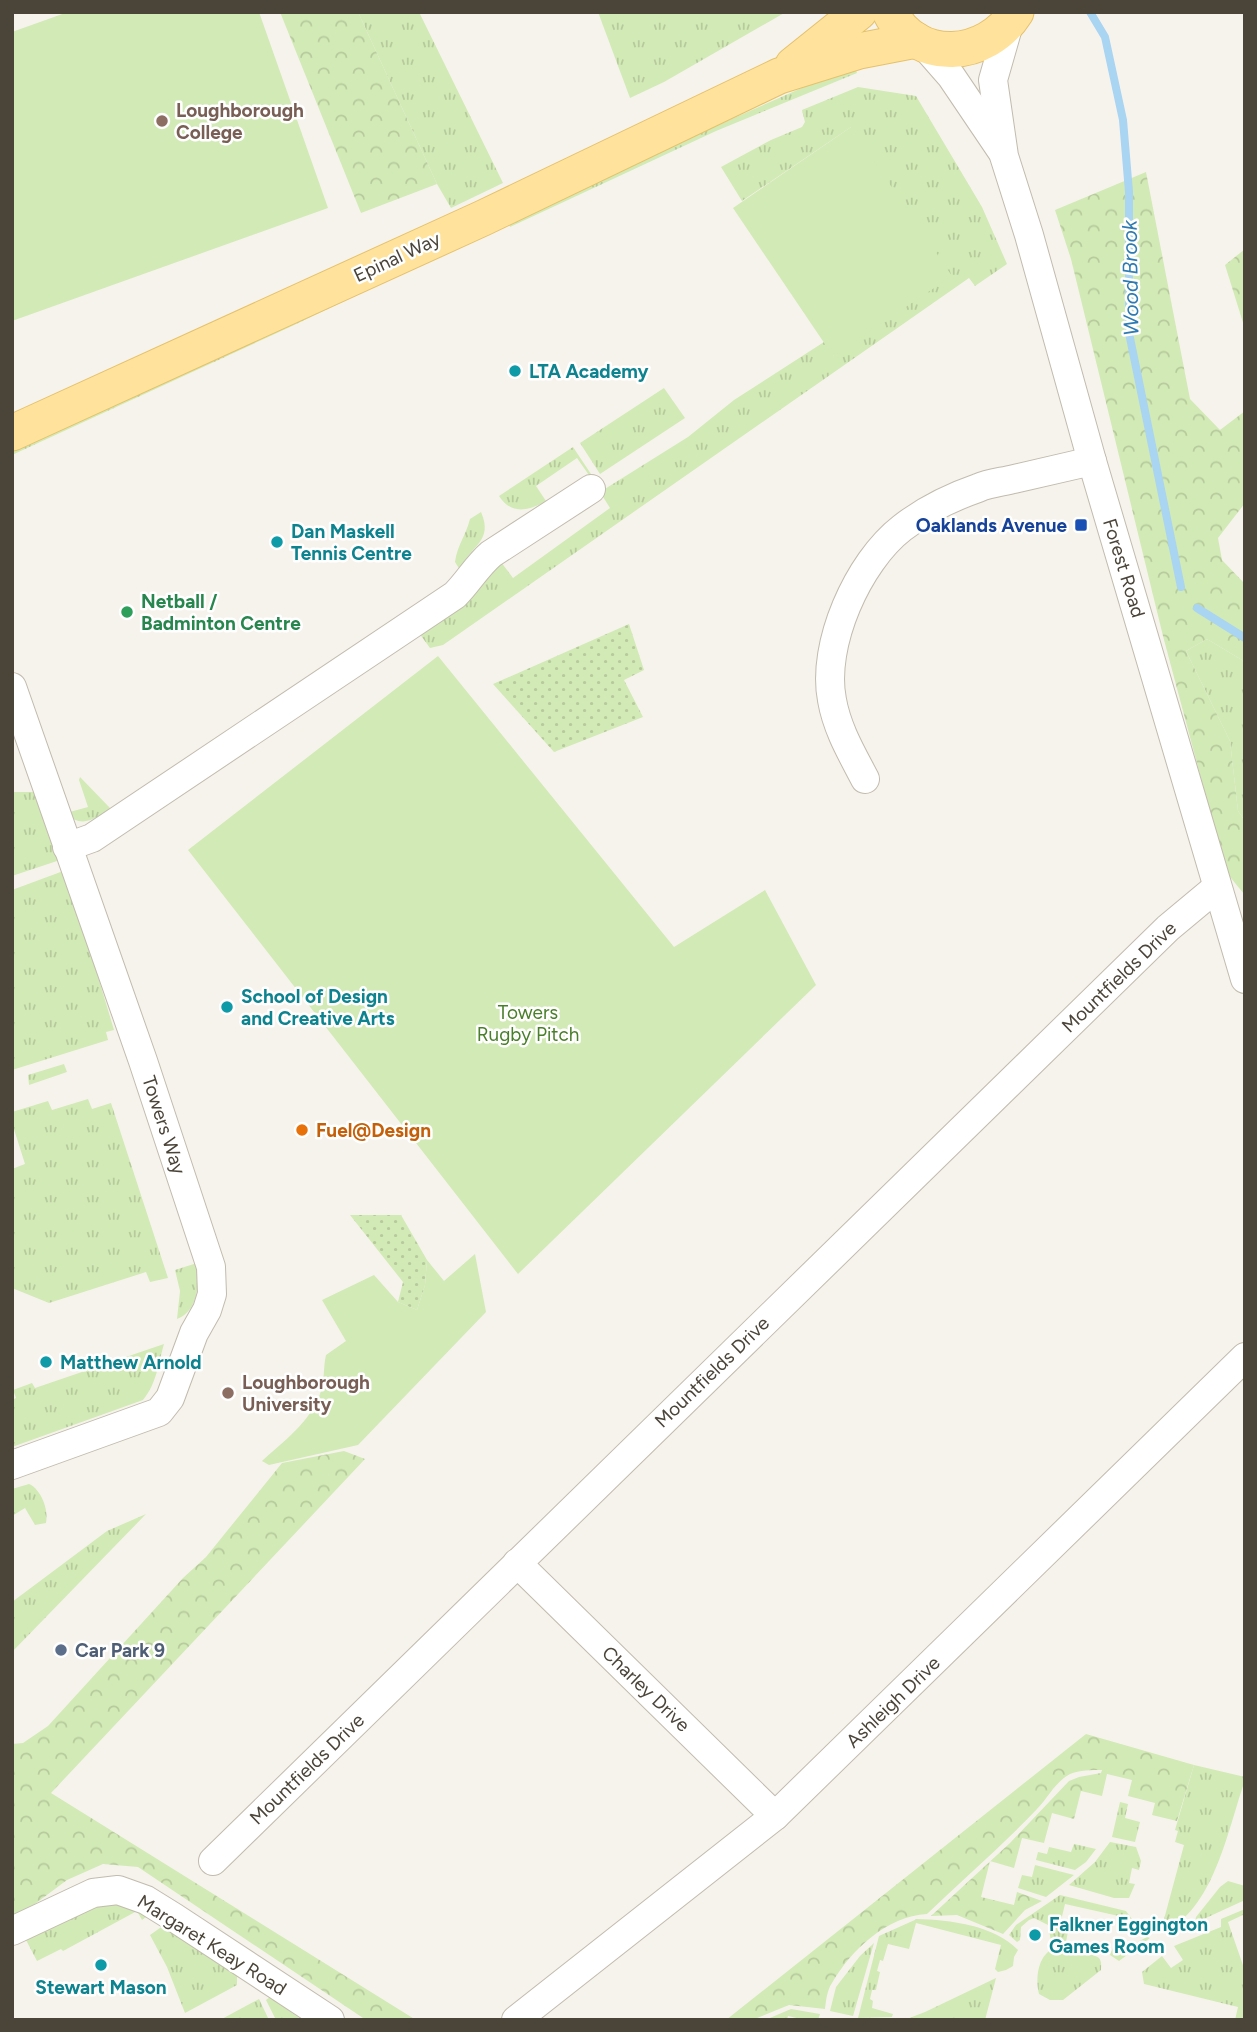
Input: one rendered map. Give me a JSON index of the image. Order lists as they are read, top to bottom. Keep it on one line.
{"streets":{"main road":["Epinal Way"],"street":["Forest Road","Mountfields Drive","Towers Way","Charley Drive","Ashleigh Drive","Margaret Keay Road"]},"crossings":[["Epinal Way","Forest Road"],["Forest Road","Mountfields Drive"],["Mountfields Drive","Charley Drive"],["Charley Drive","Ashleigh Drive"]],"water":["Wood Brook"],"parks":["Towers Rugby Pitch"],"places":{"other":["Loughborough College","LTA Academy","Dan Maskell Tennis Centre","Netball / Badminton Centre","School of Design and Creative Arts","Fuel@Design","Matthew Arnold","Loughborough University","Car Park 9","Falkner Eggington Games Room","Stewart Mason"],"transit":["Oaklands Avenue"]}}
